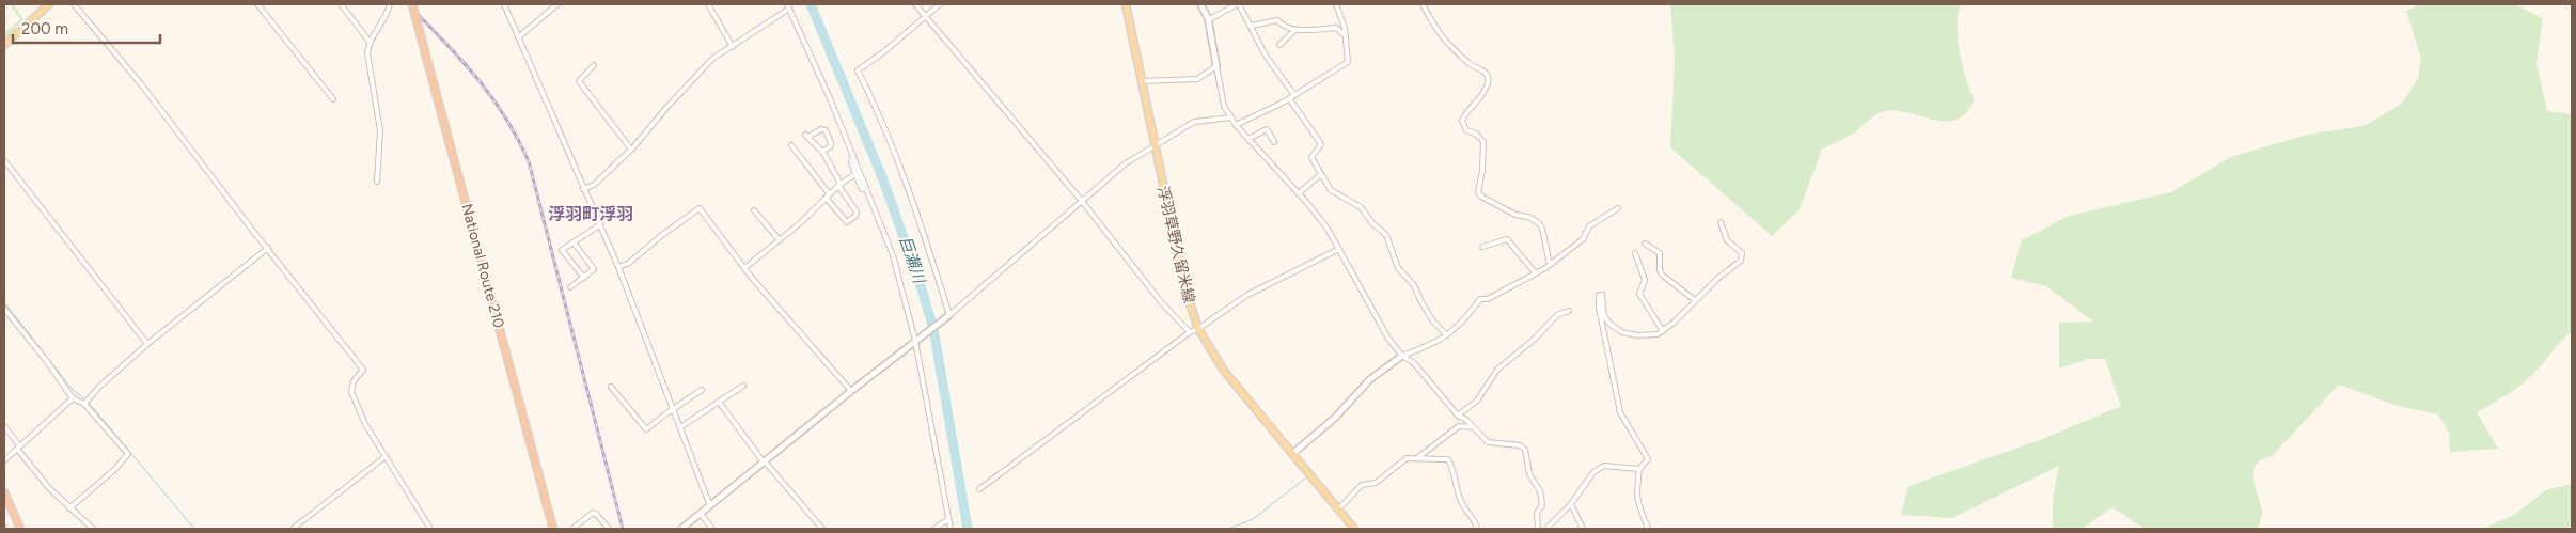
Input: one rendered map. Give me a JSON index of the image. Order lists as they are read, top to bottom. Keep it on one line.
{"streets":{"highway":["National Route 210"],"main road":["浮羽草野久留米線"]},"districts":["浮羽町浮羽"],"water":["巨瀬川"],"scale_bar":"200 m"}
